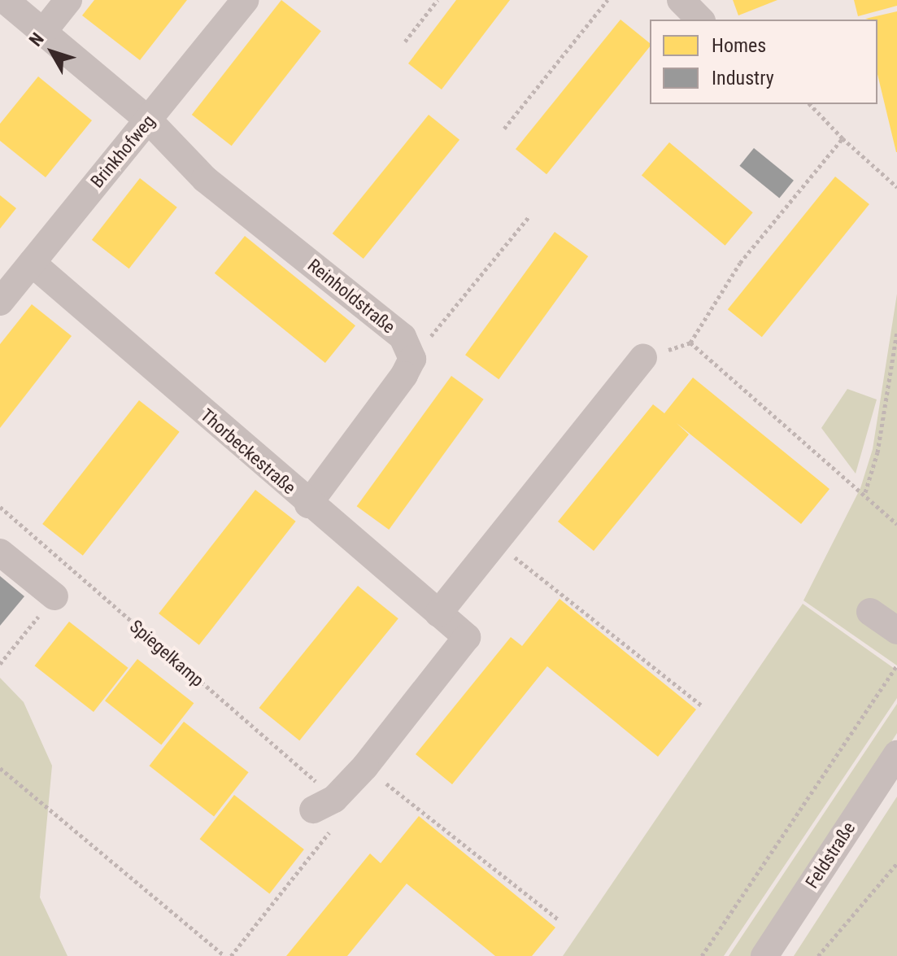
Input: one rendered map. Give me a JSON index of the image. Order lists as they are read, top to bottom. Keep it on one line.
{"streets":{"street":["Brinkhofweg","Reinholdstraße","Thorbeckestraße","Feldstraße"],"path":["Spiegelkamp"]},"crossings":[["Brinkhofweg","Reinholdstraße"],["Brinkhofweg","Thorbeckestraße"]],"legend":["Homes","Industry"],"north":"top left"}
